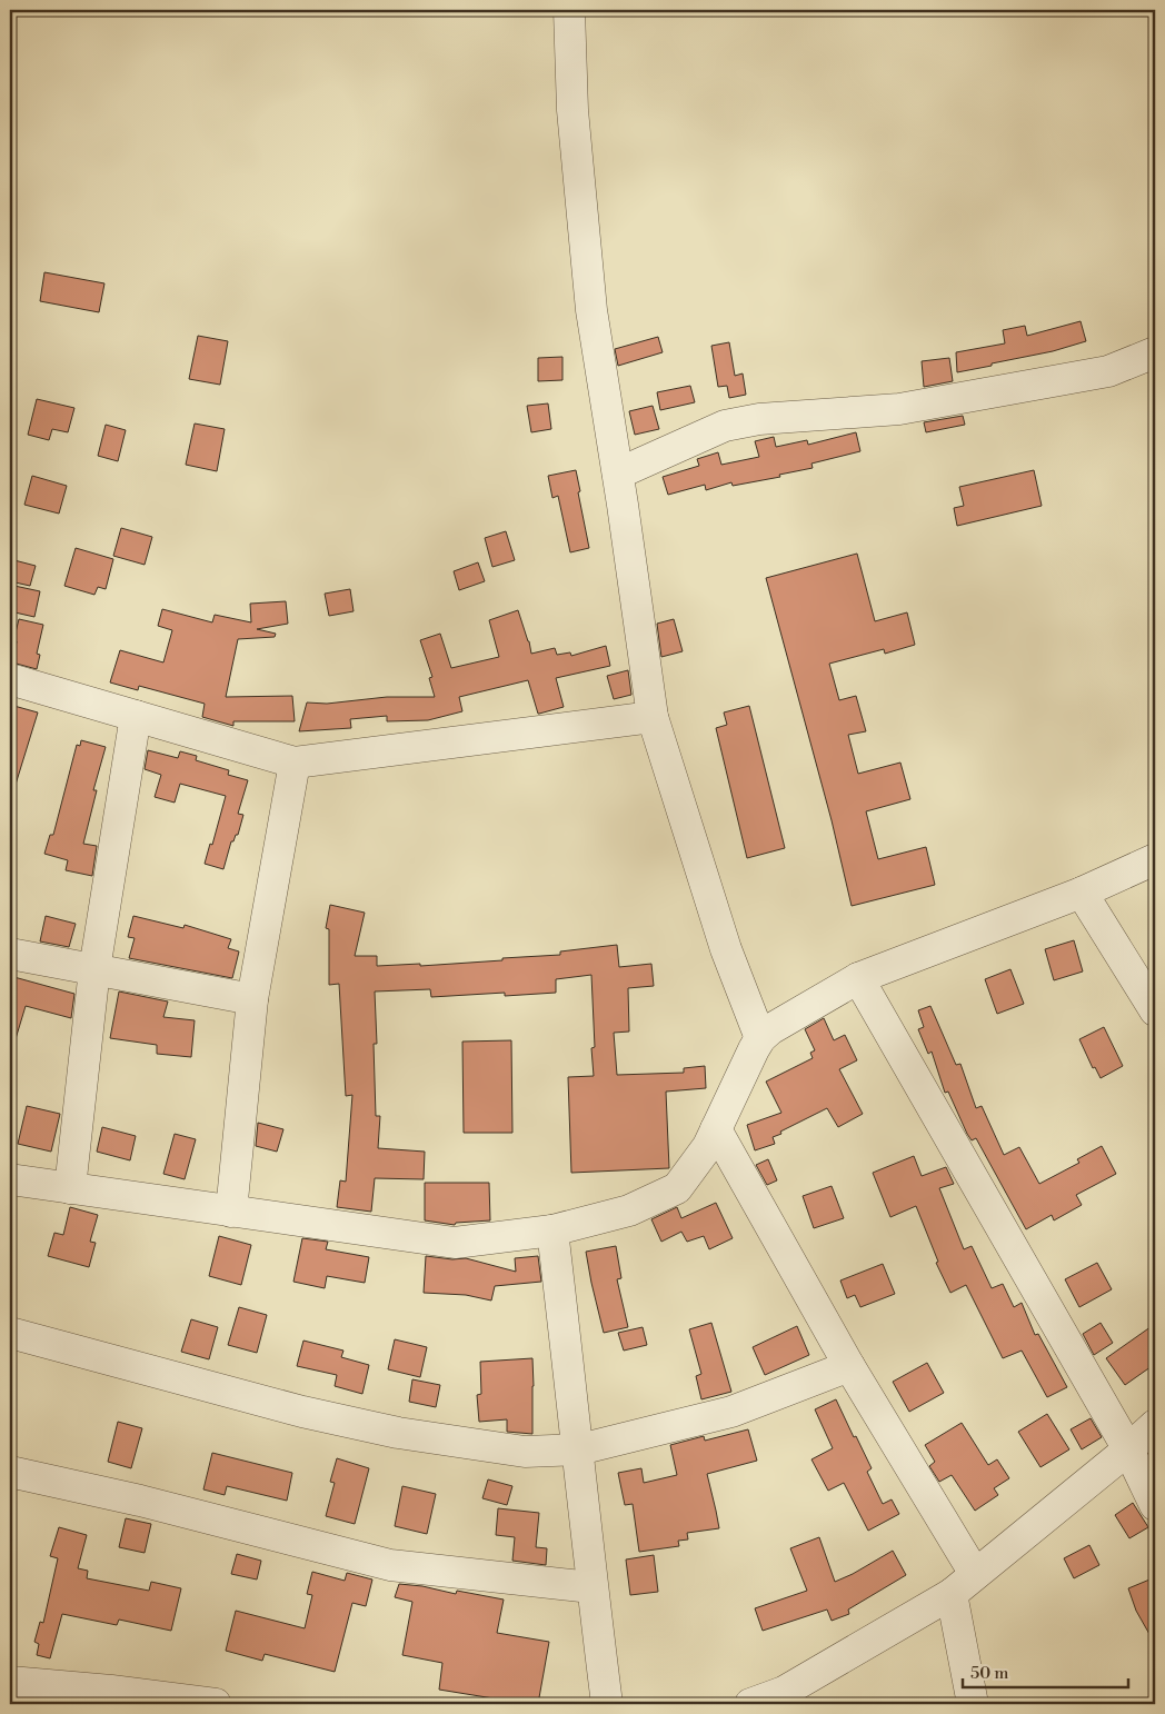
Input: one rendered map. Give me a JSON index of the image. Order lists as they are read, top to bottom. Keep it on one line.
{"scale_bar":"50 m"}
